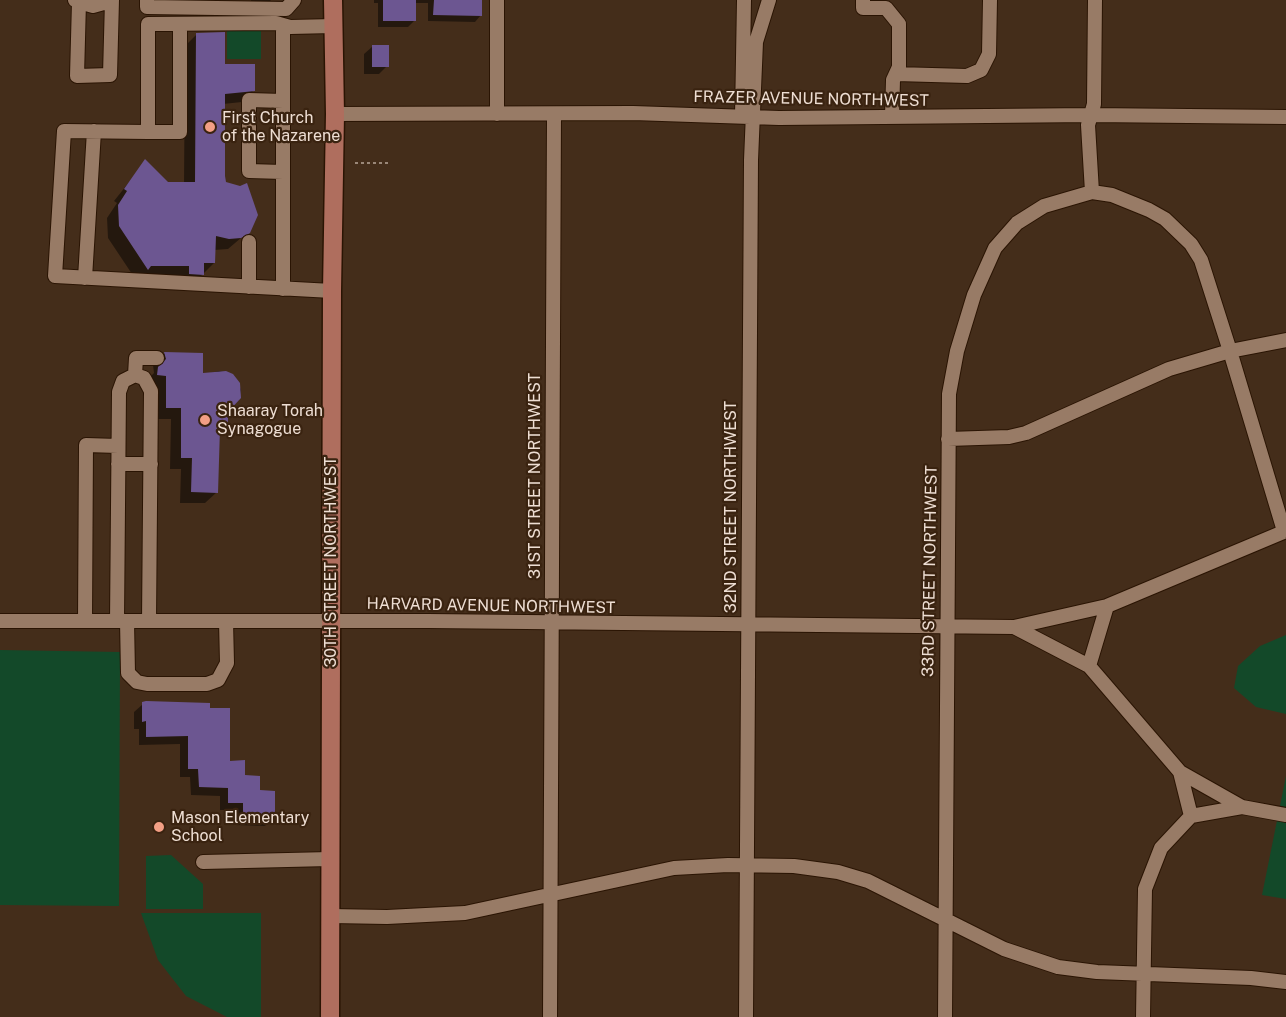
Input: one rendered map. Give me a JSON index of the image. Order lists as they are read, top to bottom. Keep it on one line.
{"streets":{"main road":["30TH STREET NORTHWEST"],"street":["FRAZER AVENUE NORTHWEST","31ST STREET NORTHWEST","32ND STREET NORTHWEST","33RD STREET NORTHWEST","HARVARD AVENUE NORTHWEST"]},"crossings":[["FRAZER AVENUE NORTHWEST","31ST STREET NORTHWEST"],["FRAZER AVENUE NORTHWEST","32ND STREET NORTHWEST"],["FRAZER AVENUE NORTHWEST","30TH STREET NORTHWEST"],["31ST STREET NORTHWEST","HARVARD AVENUE NORTHWEST"],["32ND STREET NORTHWEST","HARVARD AVENUE NORTHWEST"],["30TH STREET NORTHWEST","HARVARD AVENUE NORTHWEST"],["33RD STREET NORTHWEST","HARVARD AVENUE NORTHWEST"]],"places":["First Church of the Nazarene","Shaaray Torah Synagogue","Mason Elementary School"]}
